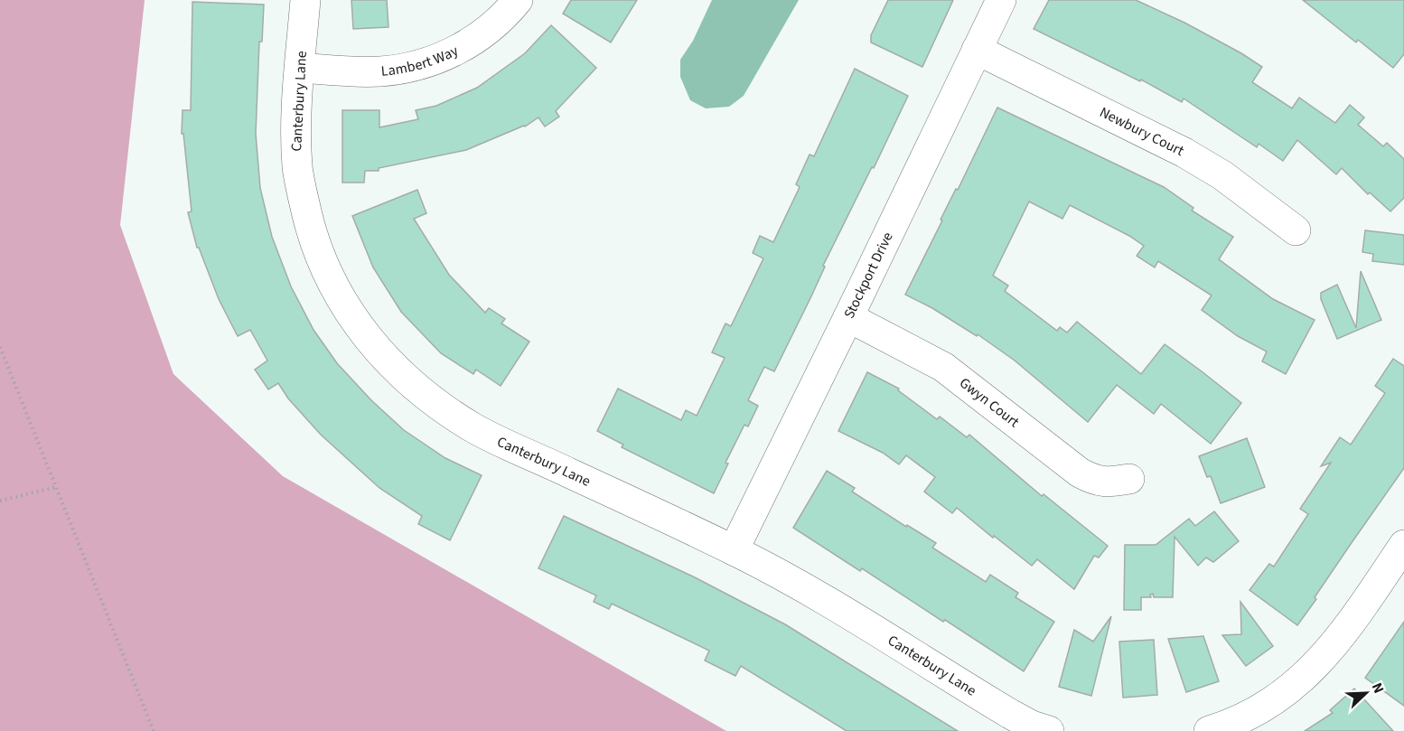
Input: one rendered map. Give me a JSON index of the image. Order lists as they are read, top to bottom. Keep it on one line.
{"streets":{"street":["Lambert Way","Canterbury Lane","Newbury Court","Stockport Drive","Gwyn Court"]},"crossings":[["Lambert Way","Canterbury Lane"],["Canterbury Lane","Stockport Drive"],["Newbury Court","Stockport Drive"],["Stockport Drive","Gwyn Court"]],"north":"top right"}
